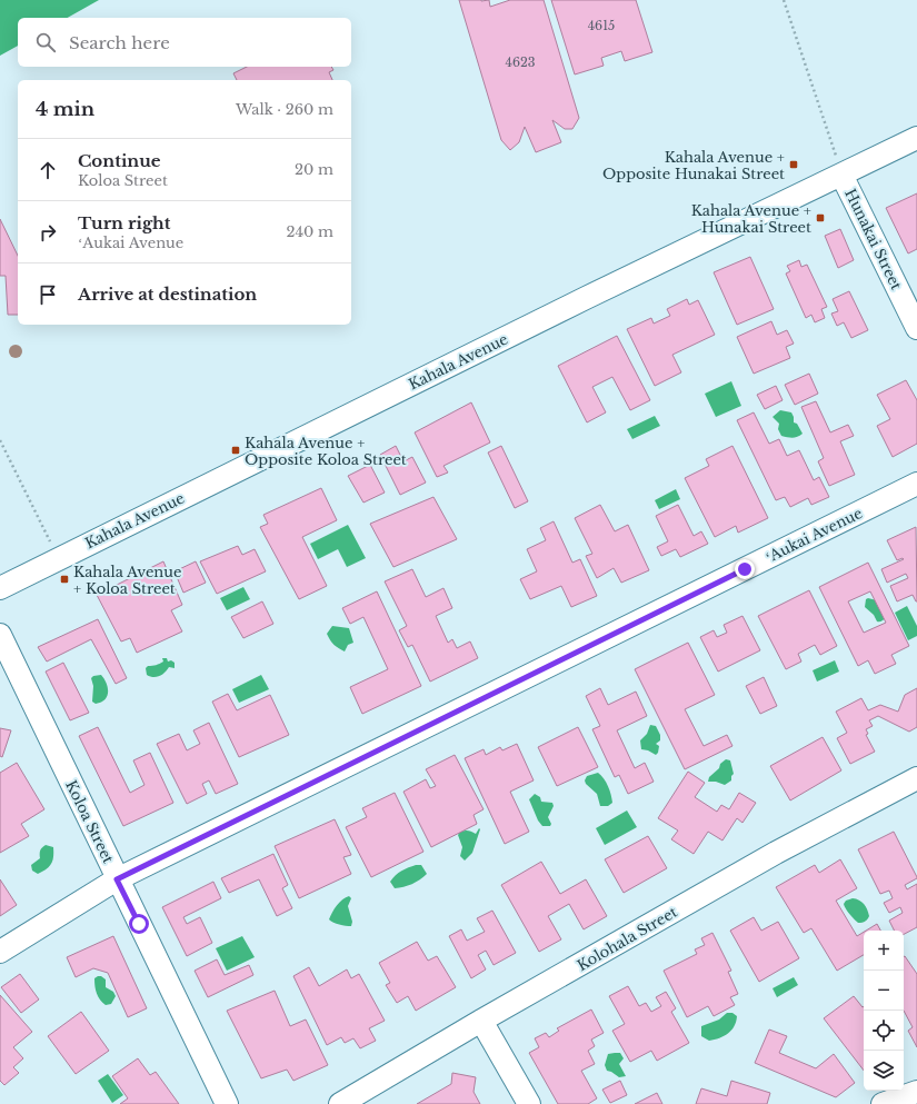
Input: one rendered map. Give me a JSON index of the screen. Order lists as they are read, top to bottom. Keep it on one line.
{"streets":{"street":["Hunakai Street","Kahala Avenue","ʻAukai Avenue","Koloa Street","Kolohala Street"]},"crossings":[["Hunakai Street","Kahala Avenue"],["ʻAukai Avenue","Koloa Street"]],"places":{"transit":["Kahala Avenue + Opposite Hunakai Street","Kahala Avenue + Hunakai Street","Kahala Avenue + Opposite Koloa Street","Kahala Avenue + Koloa Street"]},"house_numbers":["4615","4623"],"page":{"search":"Search here","heading":["4 min","Walk · 260 m"],"list":[["Continue","Koloa Street","20 m"],["Turn right","ʻAukai Avenue","240 m"],"Arrive at destination"],"map_buttons":["+","−"]}}
